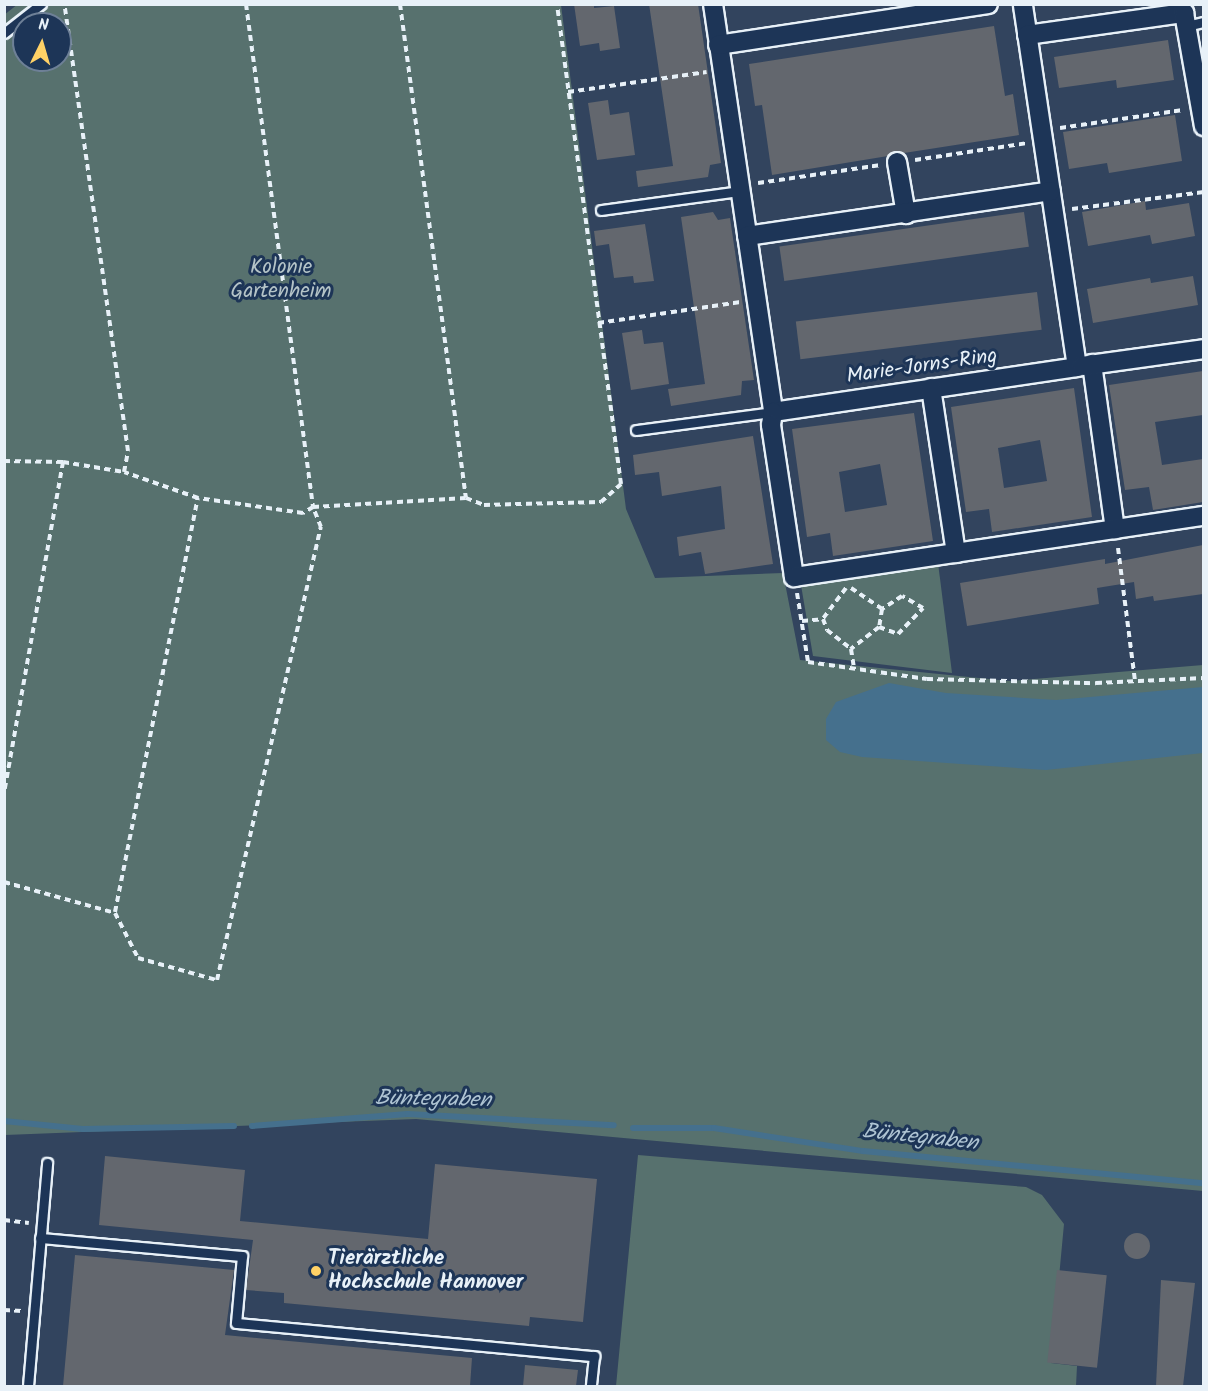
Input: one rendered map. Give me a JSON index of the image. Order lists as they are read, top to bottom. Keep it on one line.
{"streets":{"street":["Marie-Jorns-Ring"]},"water":["Büntegraben"],"parks":["Kolonie Gartenheim"],"places":["Tierärztliche Hochschule Hannover"],"north":"top"}
